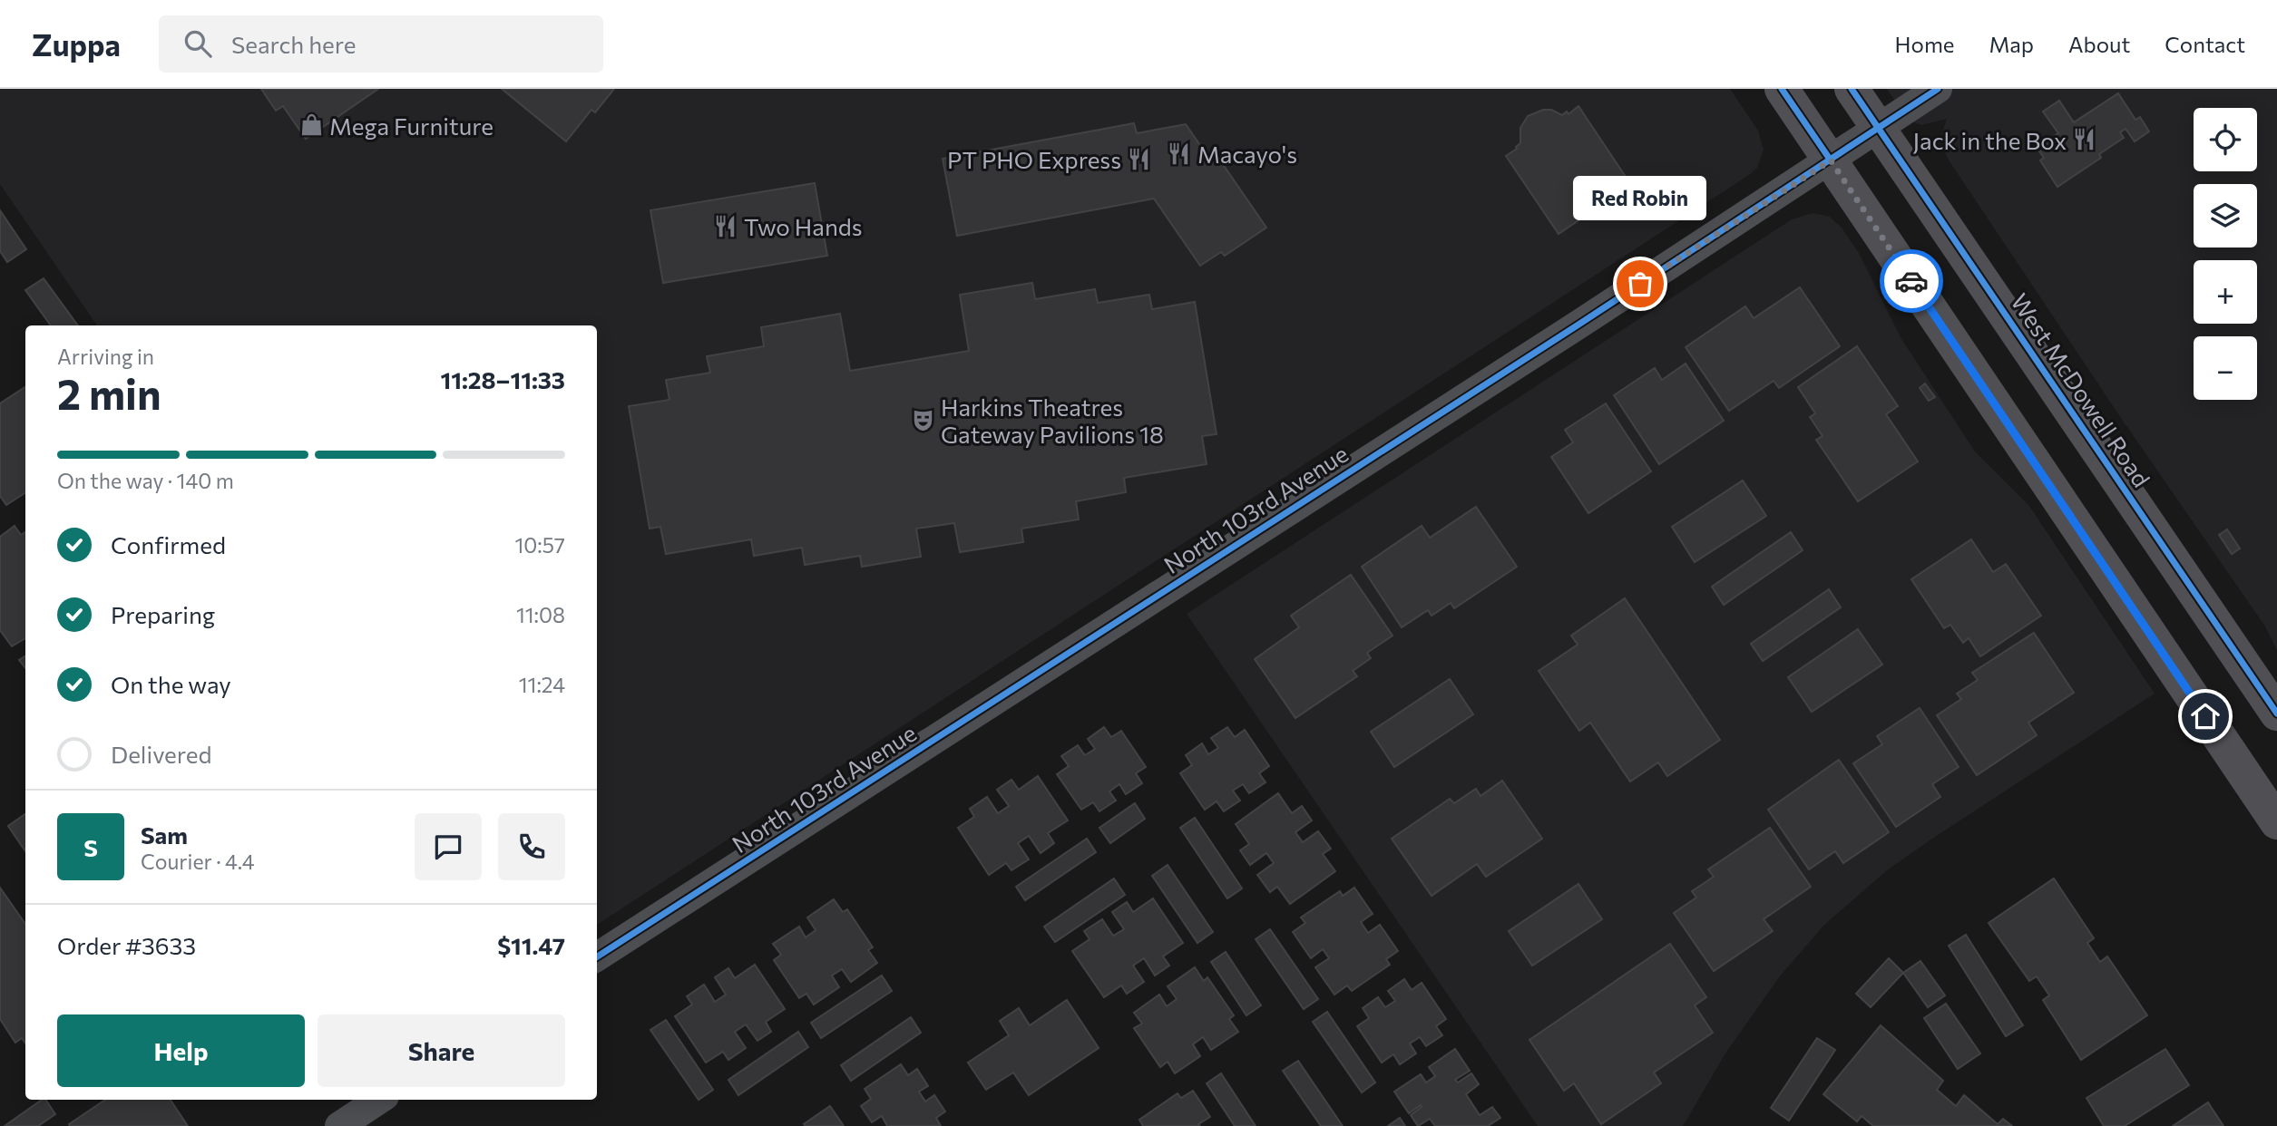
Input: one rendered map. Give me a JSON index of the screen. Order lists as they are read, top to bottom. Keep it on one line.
{"streets":{"main road":["West McDowell Road"],"street":["North 103rd Avenue"]},"crossings":[["West McDowell Road","North 103rd Avenue"]],"places":{"shop":["Mega Furniture"],"restaurant":["Jack in the Box","Macayo's","PT PHO Express","Two Hands"],"other":["Red Robin"],"theatre":["Harkins Theatres Gateway Pavilions 18"]},"page":{"header":"Zuppa","search":"Search here","nav":["Home","Map","About","Contact"],"map_buttons":["+","−"],"bubble":"Red Robin","heading":["2 min","Arriving in","11:28–11:33"],"panel":["Sam","Courier · 4.4","Order #3633","$11.47"],"bar":"On the way · 140 m","list":[["Confirmed","10:57"],["Preparing","11:08"],["On the way","11:24"],"Delivered"],"round":"S","buttons":["Help","Share"]}}
